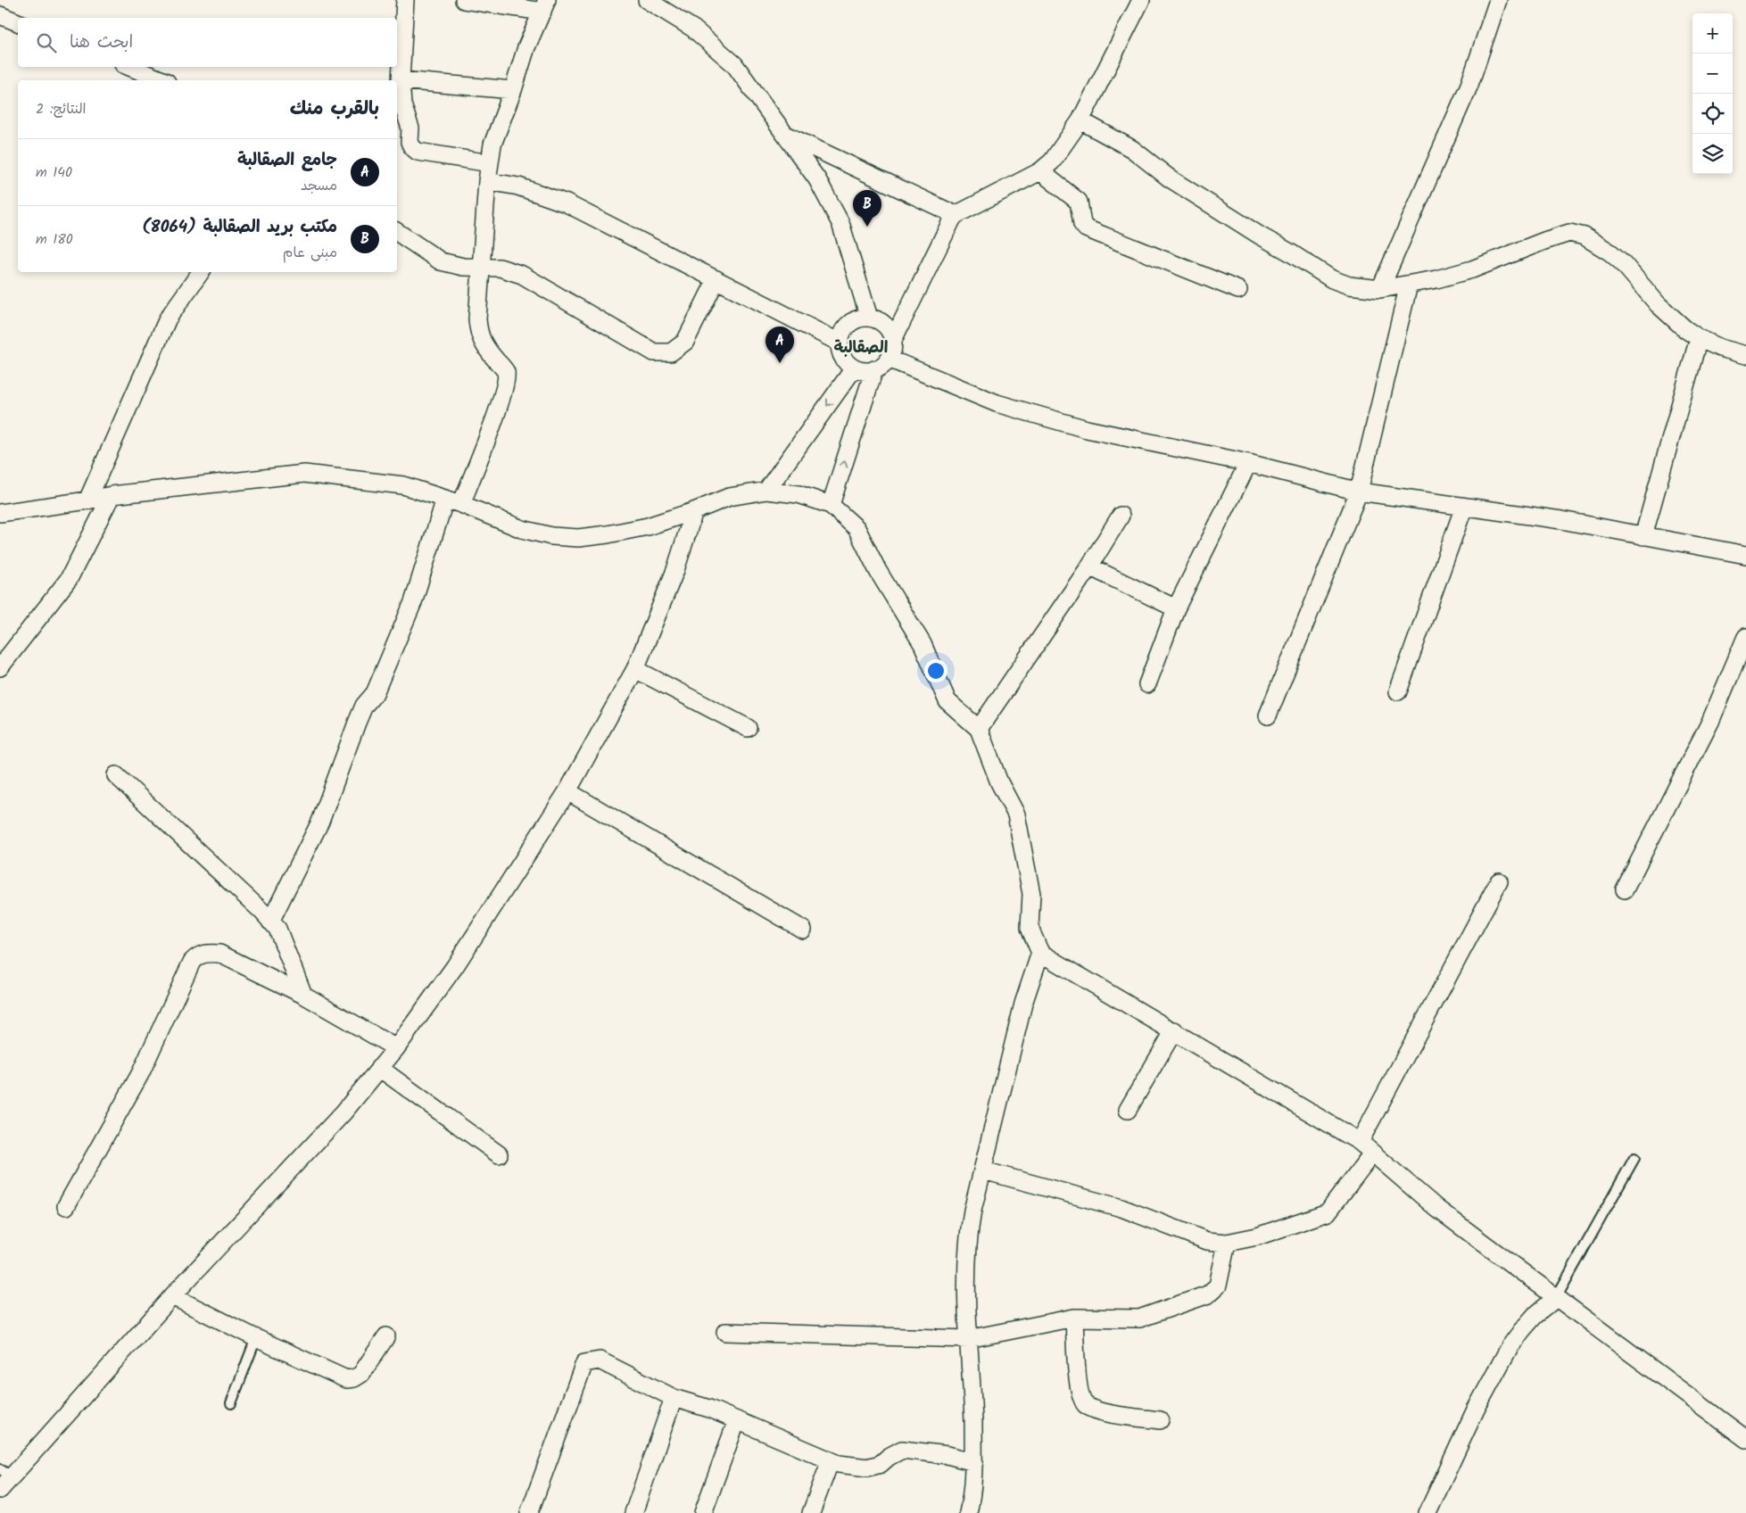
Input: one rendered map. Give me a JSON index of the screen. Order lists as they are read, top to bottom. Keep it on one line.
{"districts":["الصقالبة"],"page":{"map_buttons":["+","−"],"search":"ابحث هنا","heading":["بالقرب منك","النتائج: 2"],"list":[{"mark":"A","name":"جامع الصقالبة","note":"مسجد","value":"140 m"},{"mark":"B","name":"مكتب بريد الصقالبة (8064)","note":"مبنى عام","value":"180 m"}],"pins":["B","A"]}}
